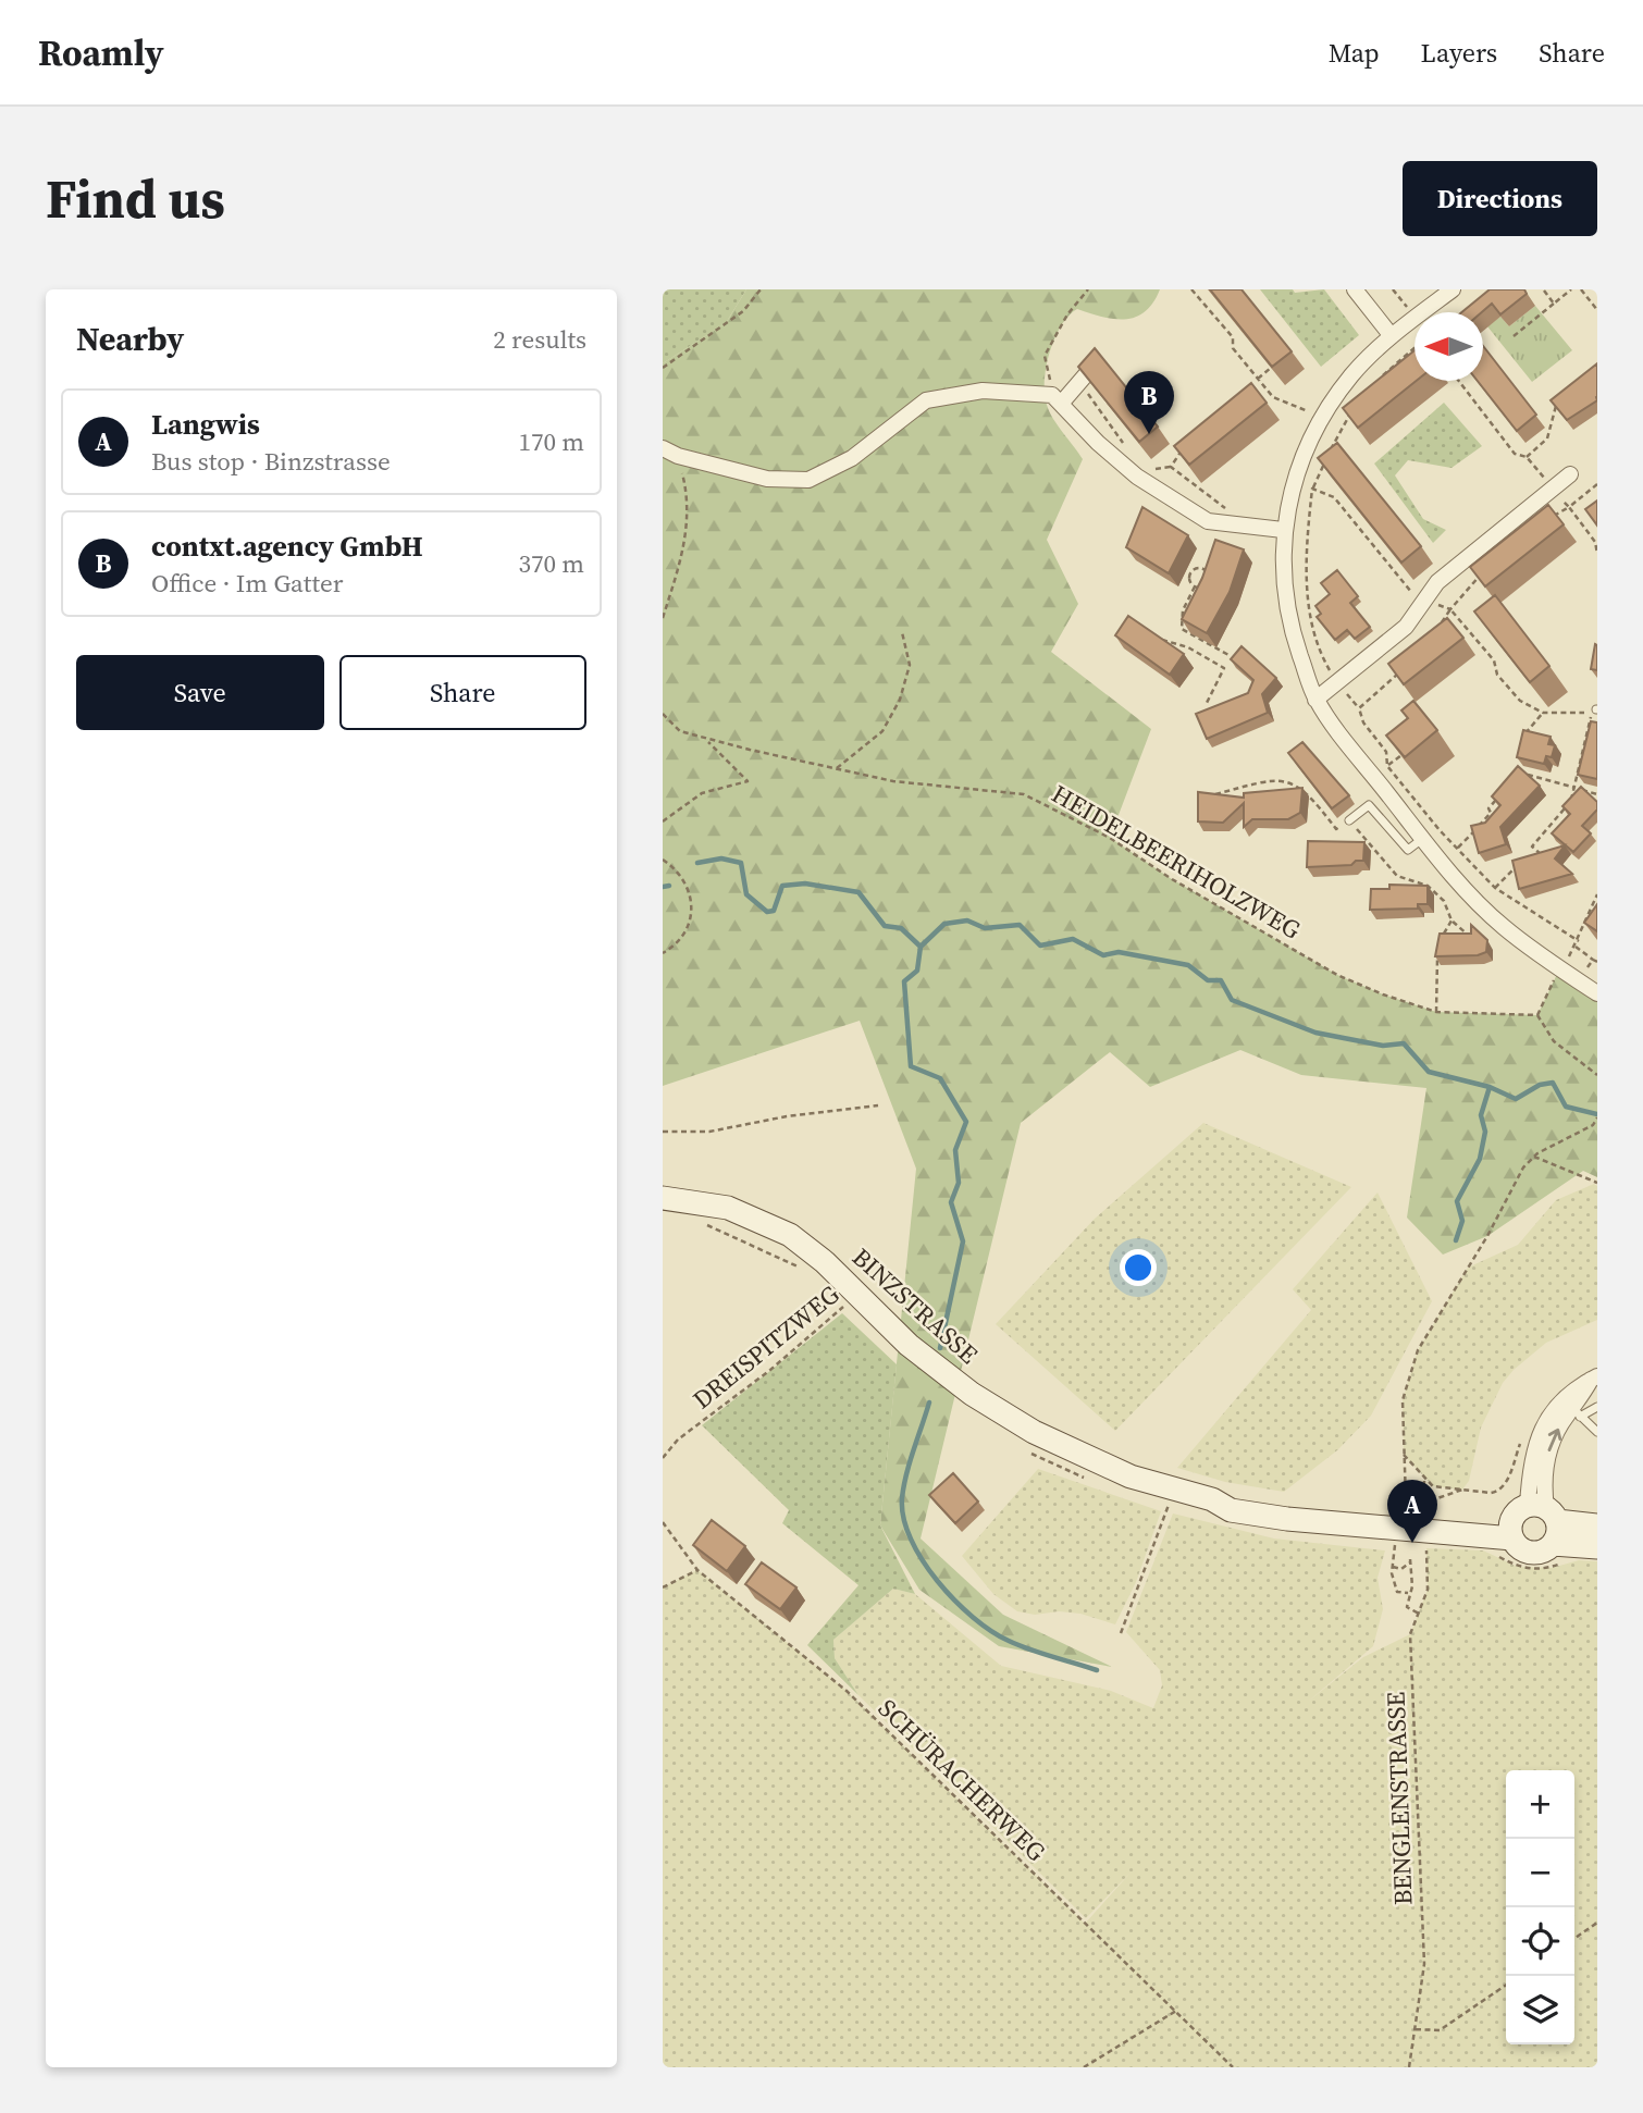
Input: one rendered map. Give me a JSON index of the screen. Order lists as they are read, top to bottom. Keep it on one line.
{"streets":{"main road":["BINZSTRASSE"],"path":["HEIDELBEERIHOLZWEG","DREISPITZWEG","SCHÜRACHERWEG","BENGLENSTRASSE"]},"crossings":[["BINZSTRASSE","DREISPITZWEG"],["BINZSTRASSE","BENGLENSTRASSE"]],"north":"left","page":{"header":"Roamly","nav":["Map","Layers","Share"],"buttons":["Directions",["Save","Share"]],"title":"Find us","heading":["Nearby","2 results"],"pins":["B","A"],"list":[{"mark":"A","name":"Langwis","note":"Bus stop · Binzstrasse","value":"170 m"},{"mark":"B","name":"contxt.agency GmbH","note":"Office · Im Gatter","value":"370 m"}],"map_buttons":["+","−"]}}
